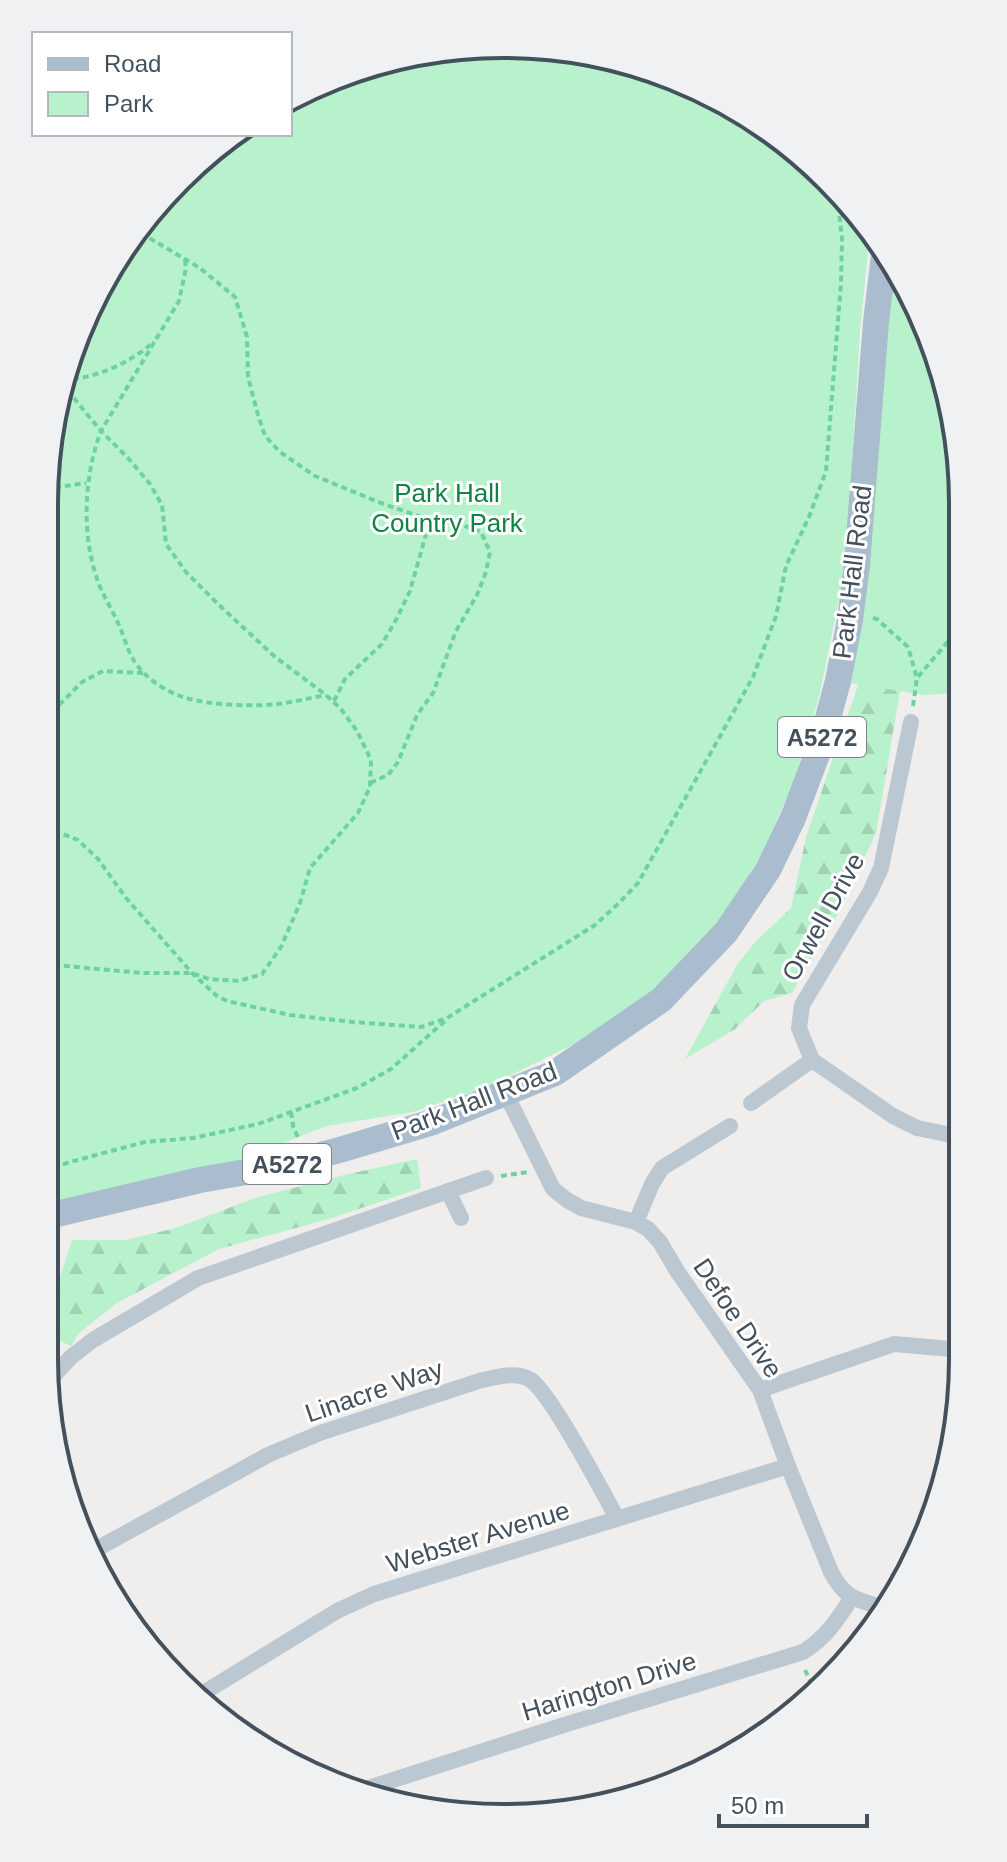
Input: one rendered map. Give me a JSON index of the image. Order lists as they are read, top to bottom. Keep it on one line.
{"streets":{"main road":["Park Hall Road","A5272"],"street":["Orwell Drive","Defoe Drive","Linacre Way","Webster Avenue","Harington Drive"]},"crossings":[["Park Hall Road","Defoe Drive"],["Defoe Drive","Webster Avenue"],["Defoe Drive","Harington Drive"],["Linacre Way","Webster Avenue"]],"parks":["Park Hall Country Park"],"legend":["Road","Park"],"scale_bar":"50 m"}
